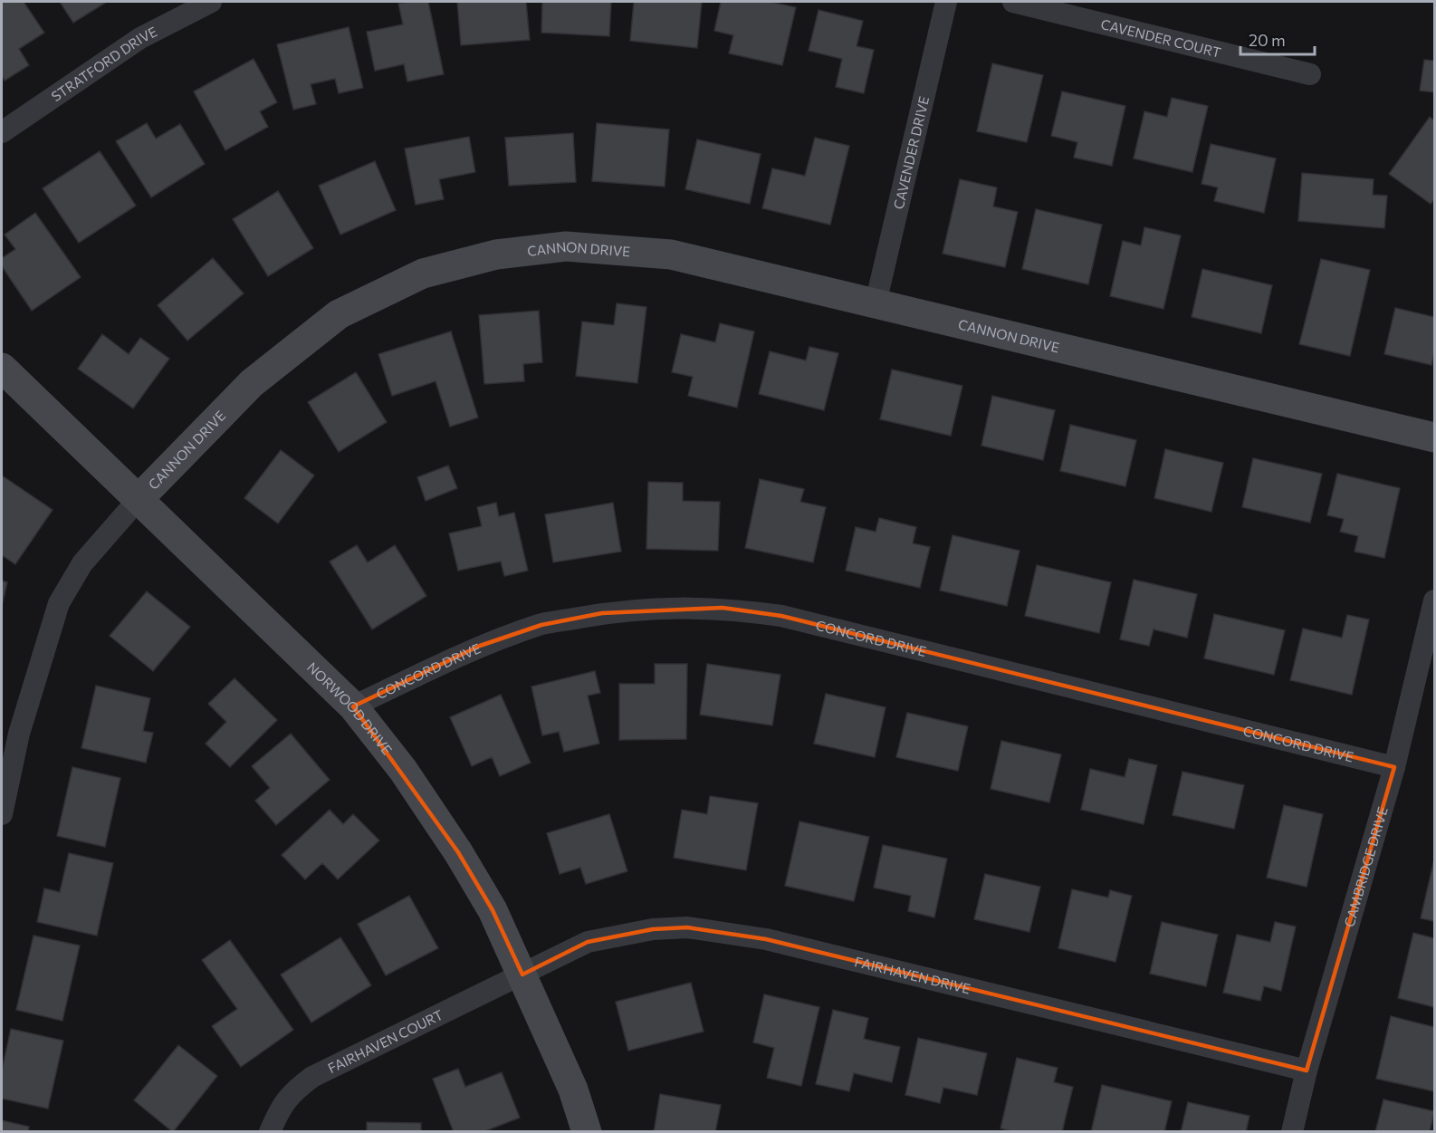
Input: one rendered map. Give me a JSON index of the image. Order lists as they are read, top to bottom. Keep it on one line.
{"streets":{"street":["CAVENDER COURT","STRATFORD DRIVE","CAVENDER DRIVE","CANNON DRIVE","CONCORD DRIVE","NORWOOD DRIVE","CAMBRIDGE DRIVE","FAIRHAVEN DRIVE","FAIRHAVEN COURT"]},"crossings":[["CAVENDER DRIVE","CANNON DRIVE"],["CANNON DRIVE","NORWOOD DRIVE"],["CONCORD DRIVE","NORWOOD DRIVE"],["CONCORD DRIVE","CAMBRIDGE DRIVE"],["NORWOOD DRIVE","FAIRHAVEN DRIVE"],["NORWOOD DRIVE","FAIRHAVEN COURT"],["CAMBRIDGE DRIVE","FAIRHAVEN DRIVE"],["FAIRHAVEN DRIVE","FAIRHAVEN COURT"]],"scale_bar":"20 m"}
